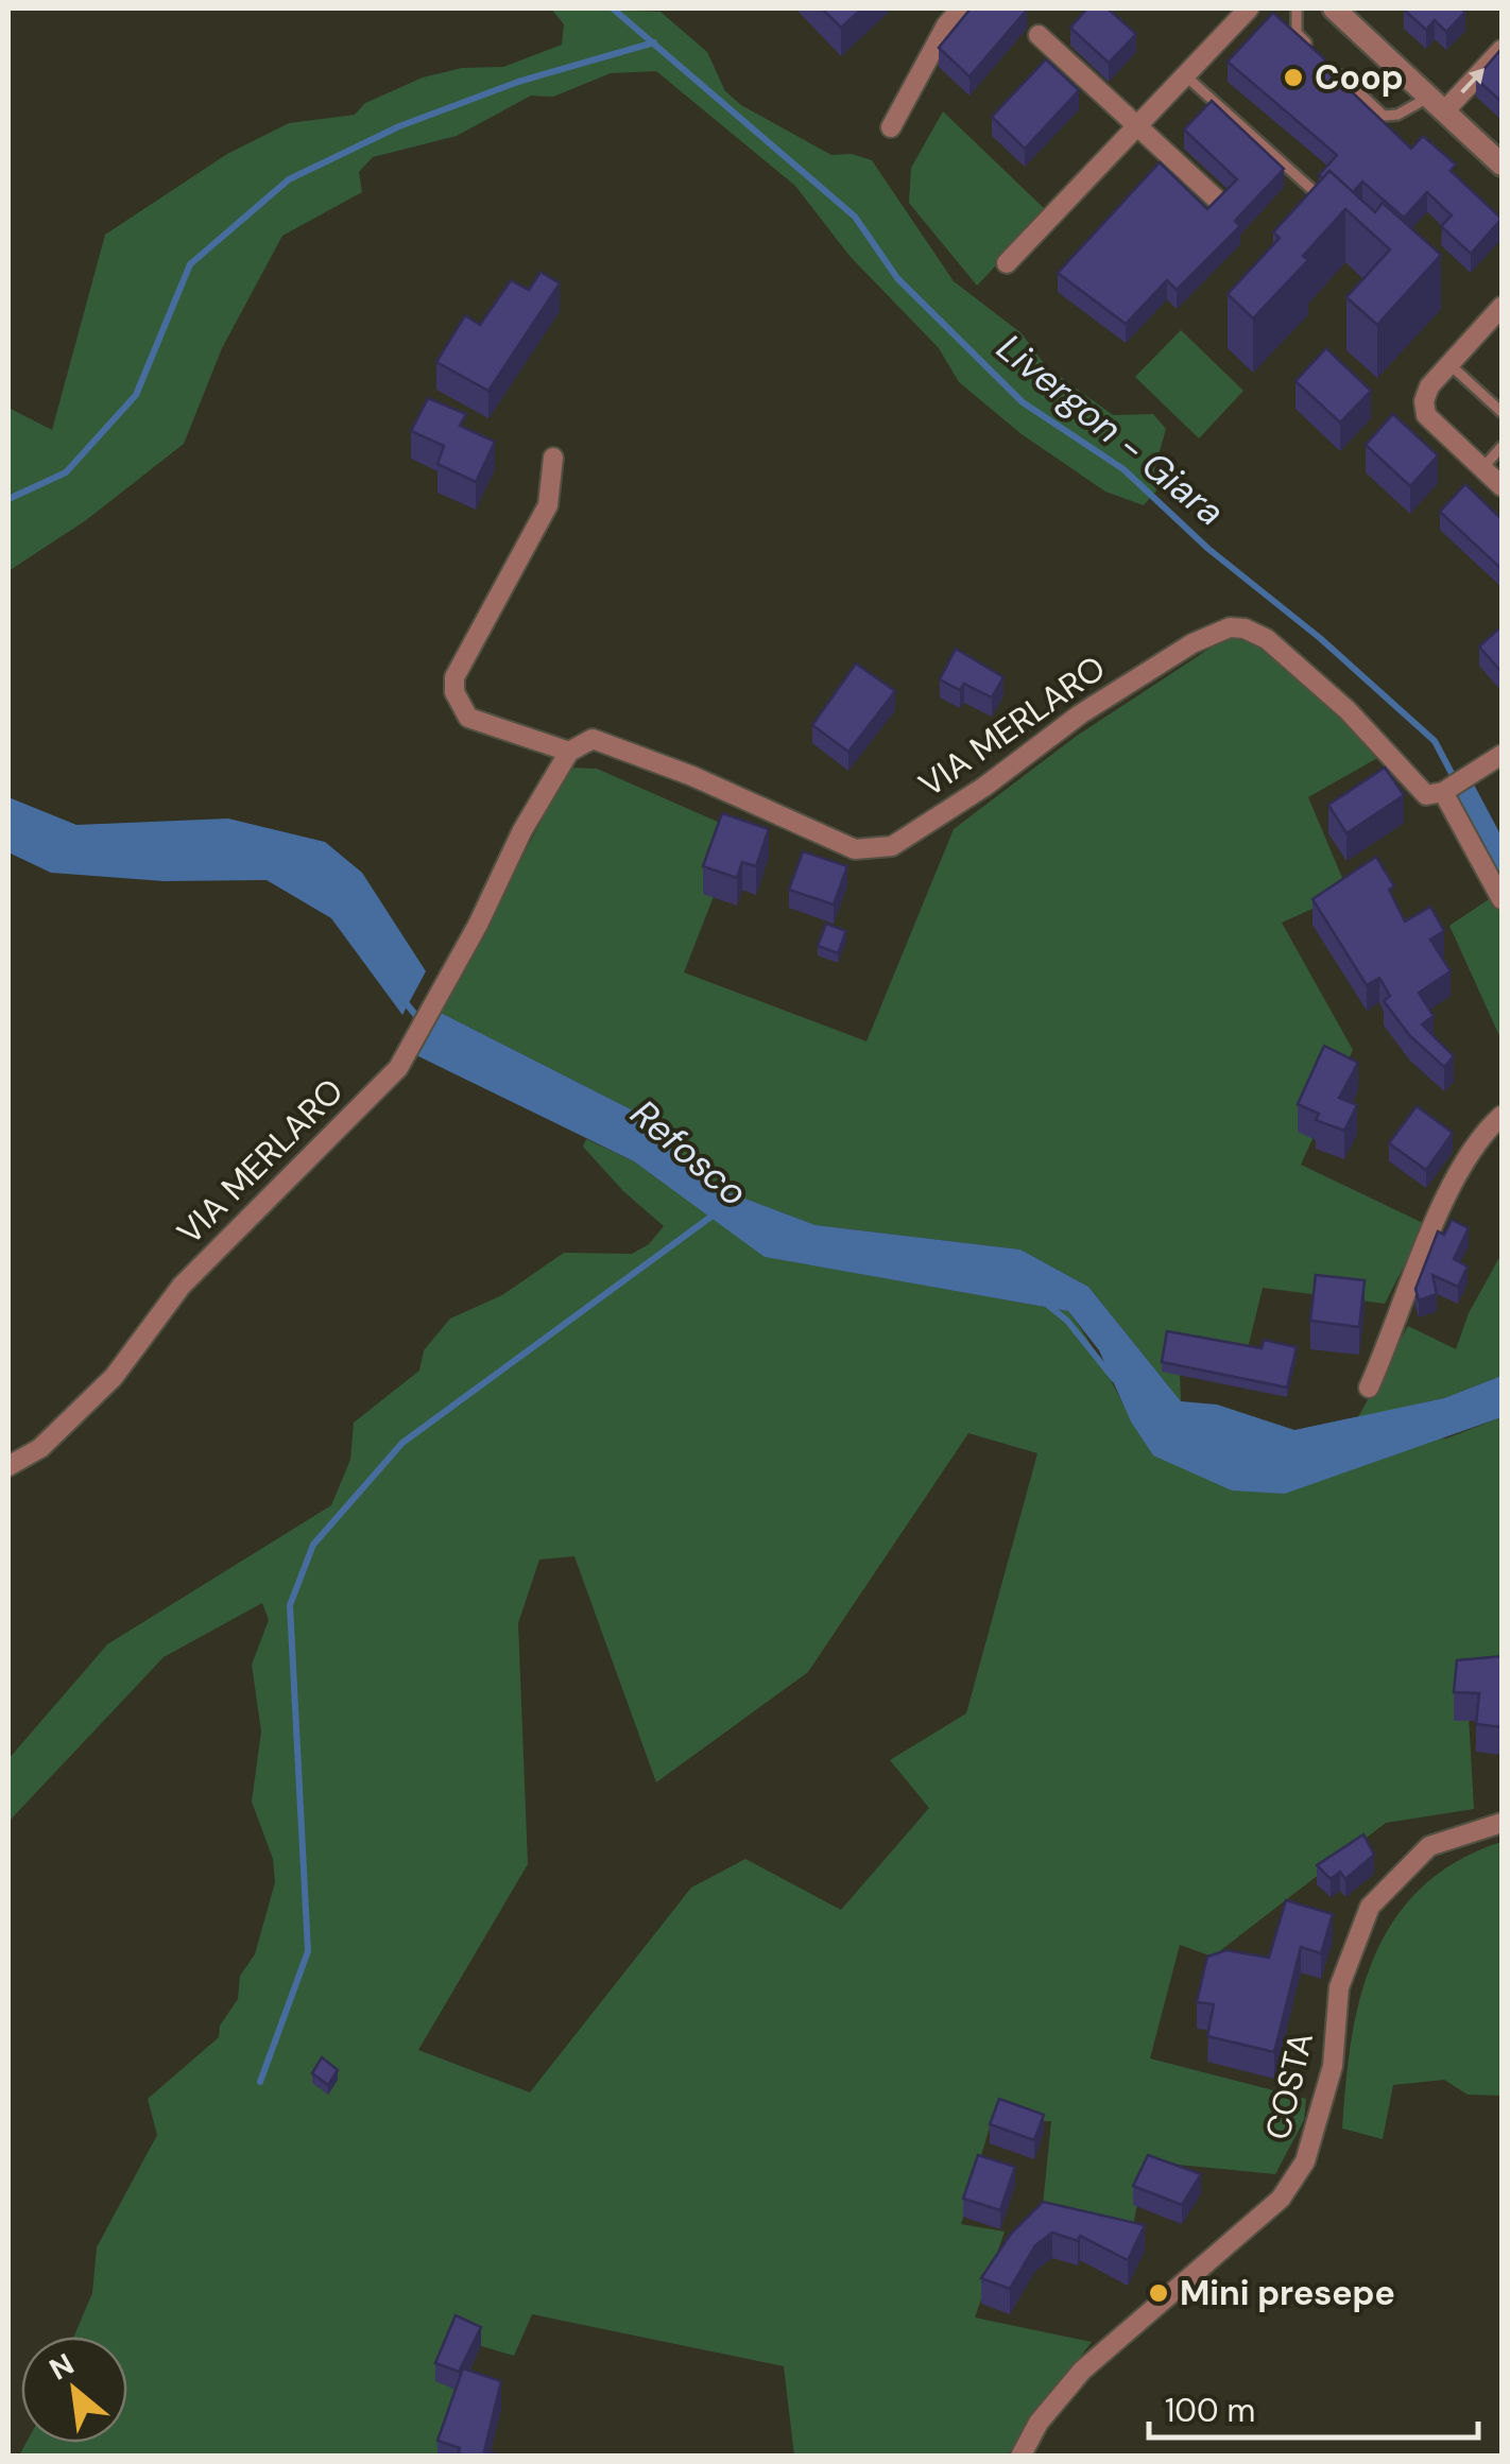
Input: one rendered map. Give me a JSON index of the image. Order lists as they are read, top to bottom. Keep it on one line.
{"streets":{"street":["VIA MERLARO","COSTA"]},"water":["Livergon - Giara","Refosco"],"places":["Coop","Mini presepe"],"scale_bar":"100 m","north":"top left"}
